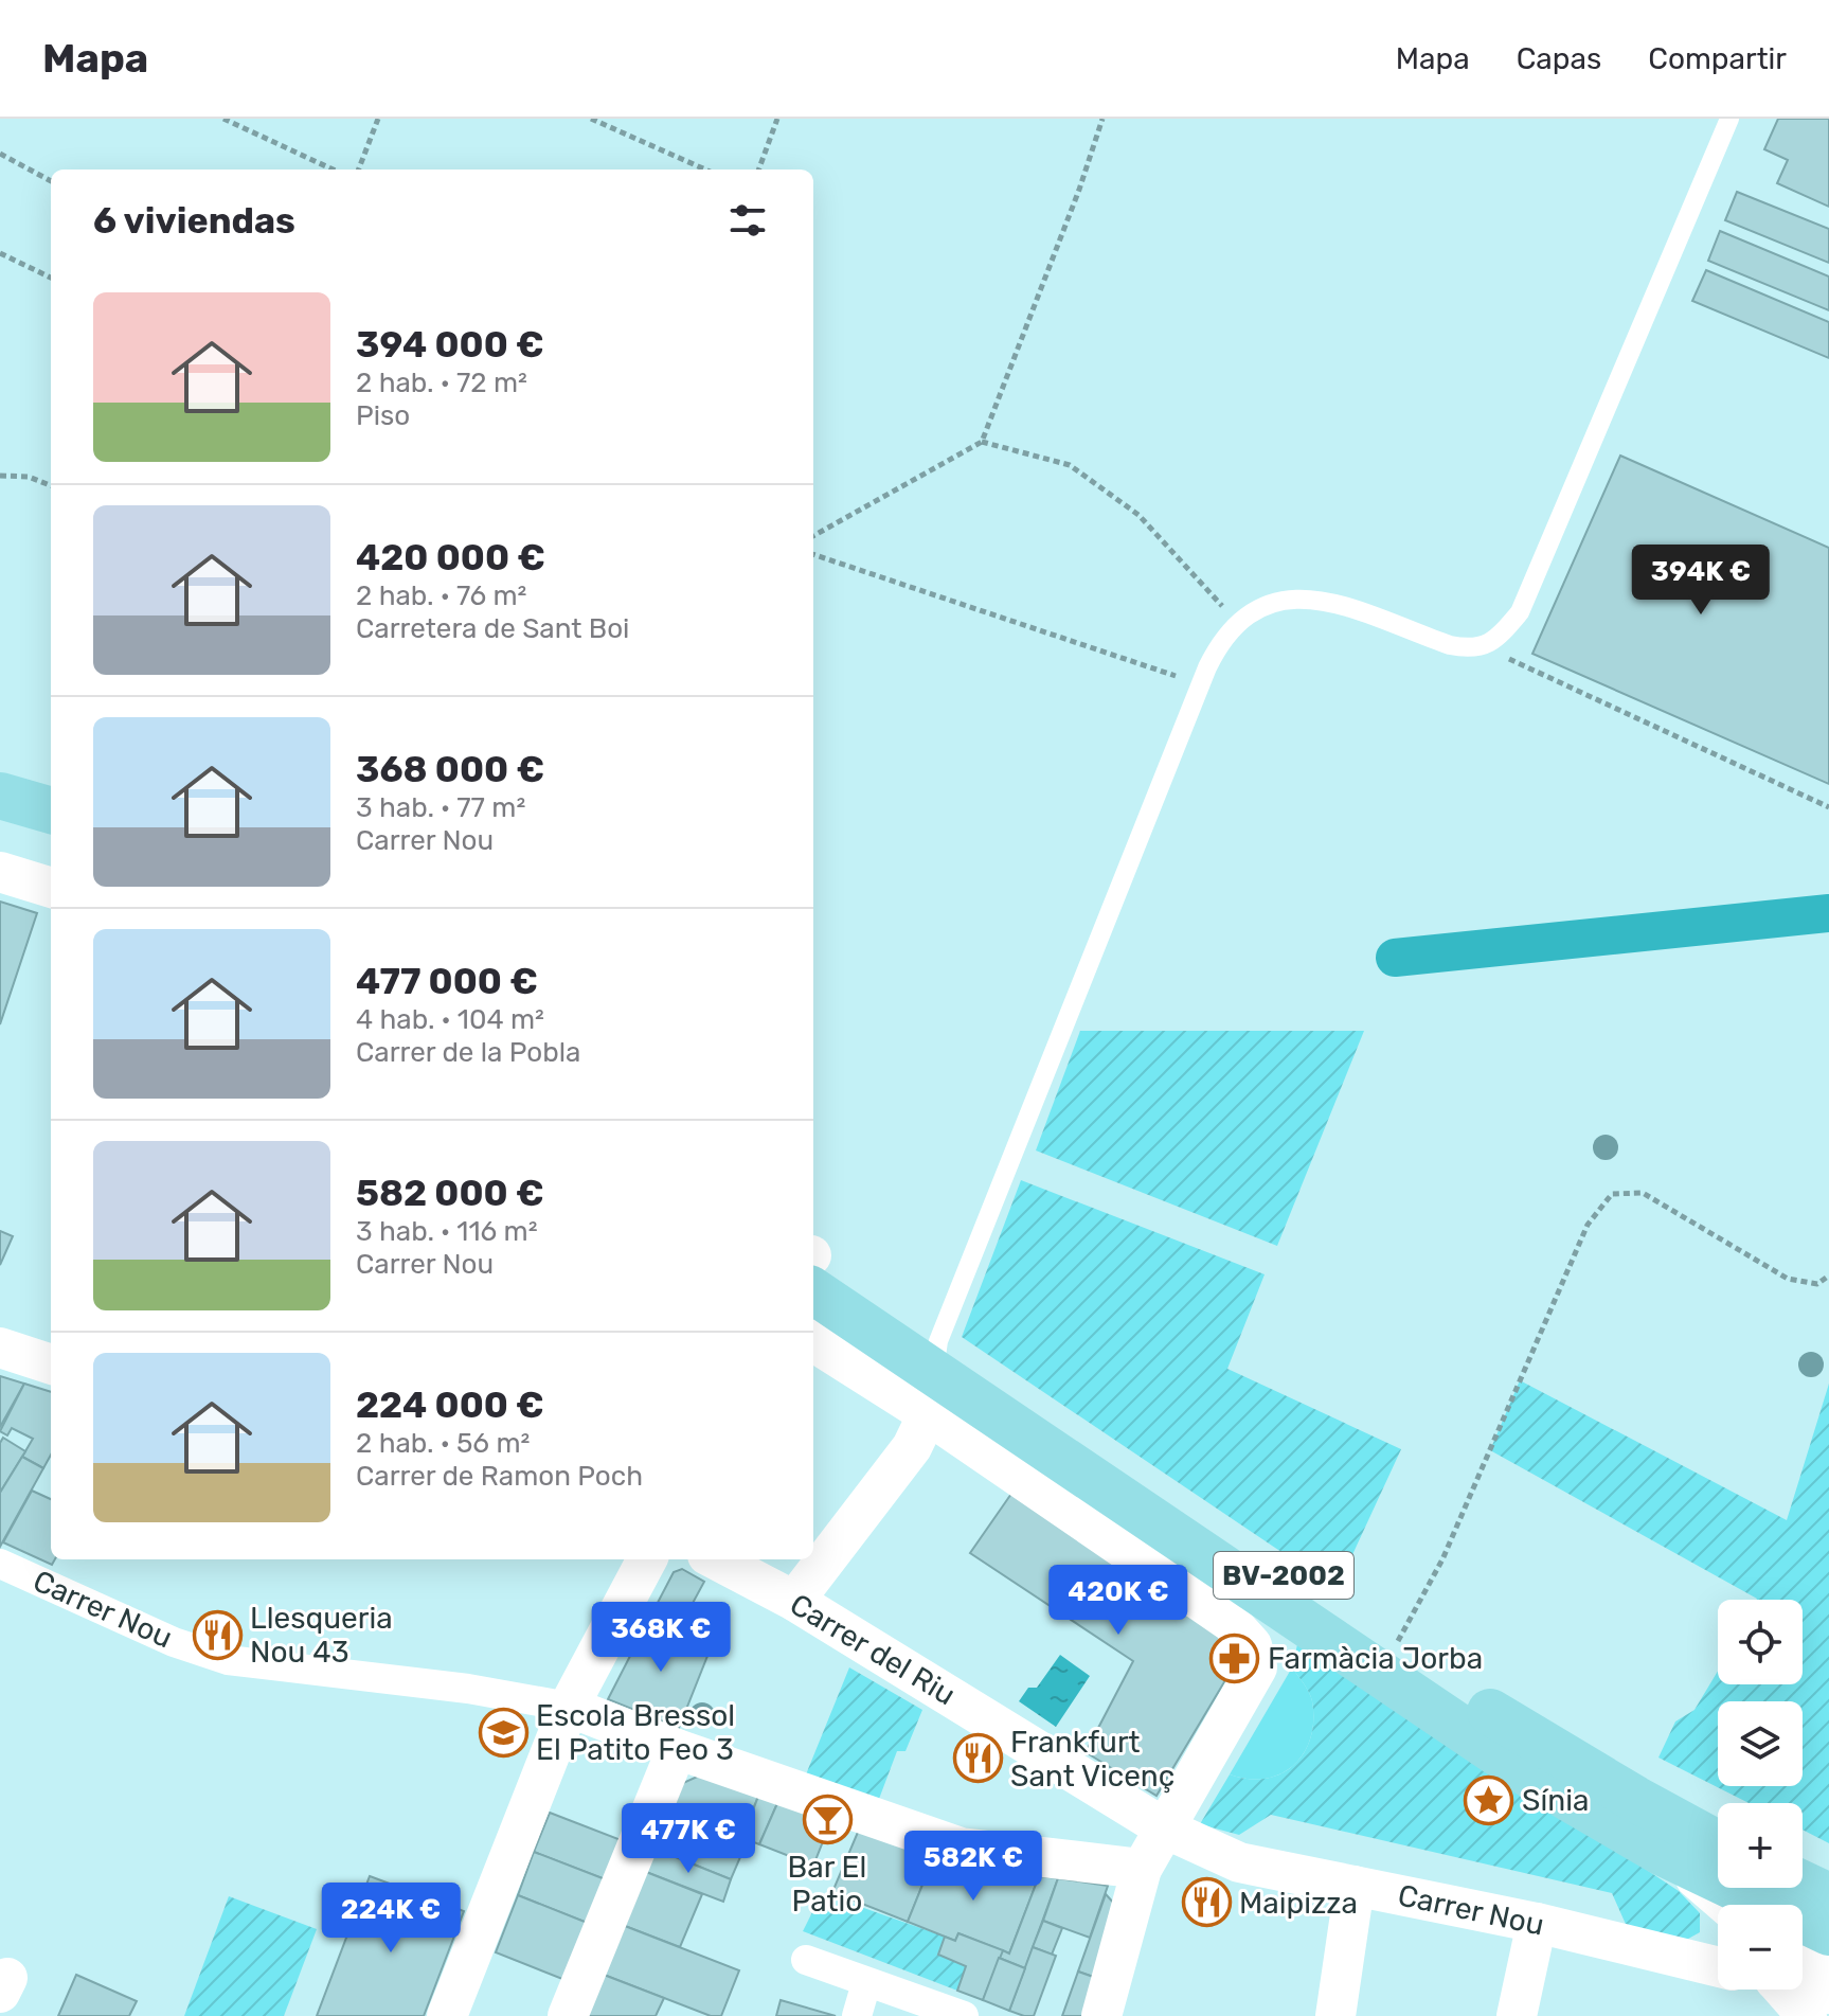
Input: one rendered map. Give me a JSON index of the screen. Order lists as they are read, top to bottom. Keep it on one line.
{"streets":{"main road":["BV-2002"],"street":["Carrer Nou","Carrer del Riu"]},"crossings":[["BV-2002","Carrer Nou"],["Carrer Nou","Carrer del Riu"]],"places":{"restaurant":["Llesqueria Nou 43","Frankfurt Sant Vicenç","Maipizza"],"pharmacy":["Farmàcia Jorba"],"school or university":["Escola Bressol El Patito Feo 3"],"place":["Sínia"],"bar":["Bar El Patio"]},"page":{"header":"Mapa","nav":["Mapa","Capas","Compartir"],"heading":"6 viviendas","list":[{"name":"394 000 €","note":"2 hab. · 72 m² · Piso"},{"name":"420 000 €","note":"2 hab. · 76 m² · Carretera de Sant Boi"},{"name":"368 000 €","note":"3 hab. · 77 m² · Carrer Nou"},{"name":"477 000 €","note":"4 hab. · 104 m² · Carrer de la Pobla"},{"name":"582 000 €","note":"3 hab. · 116 m² · Carrer Nou"},{"name":"224 000 €","note":"2 hab. · 56 m² · Carrer de Ramon Poch"}],"price":["394K €","420K €","368K €","477K €","582K €","224K €"],"map_buttons":["+","−"]}}
